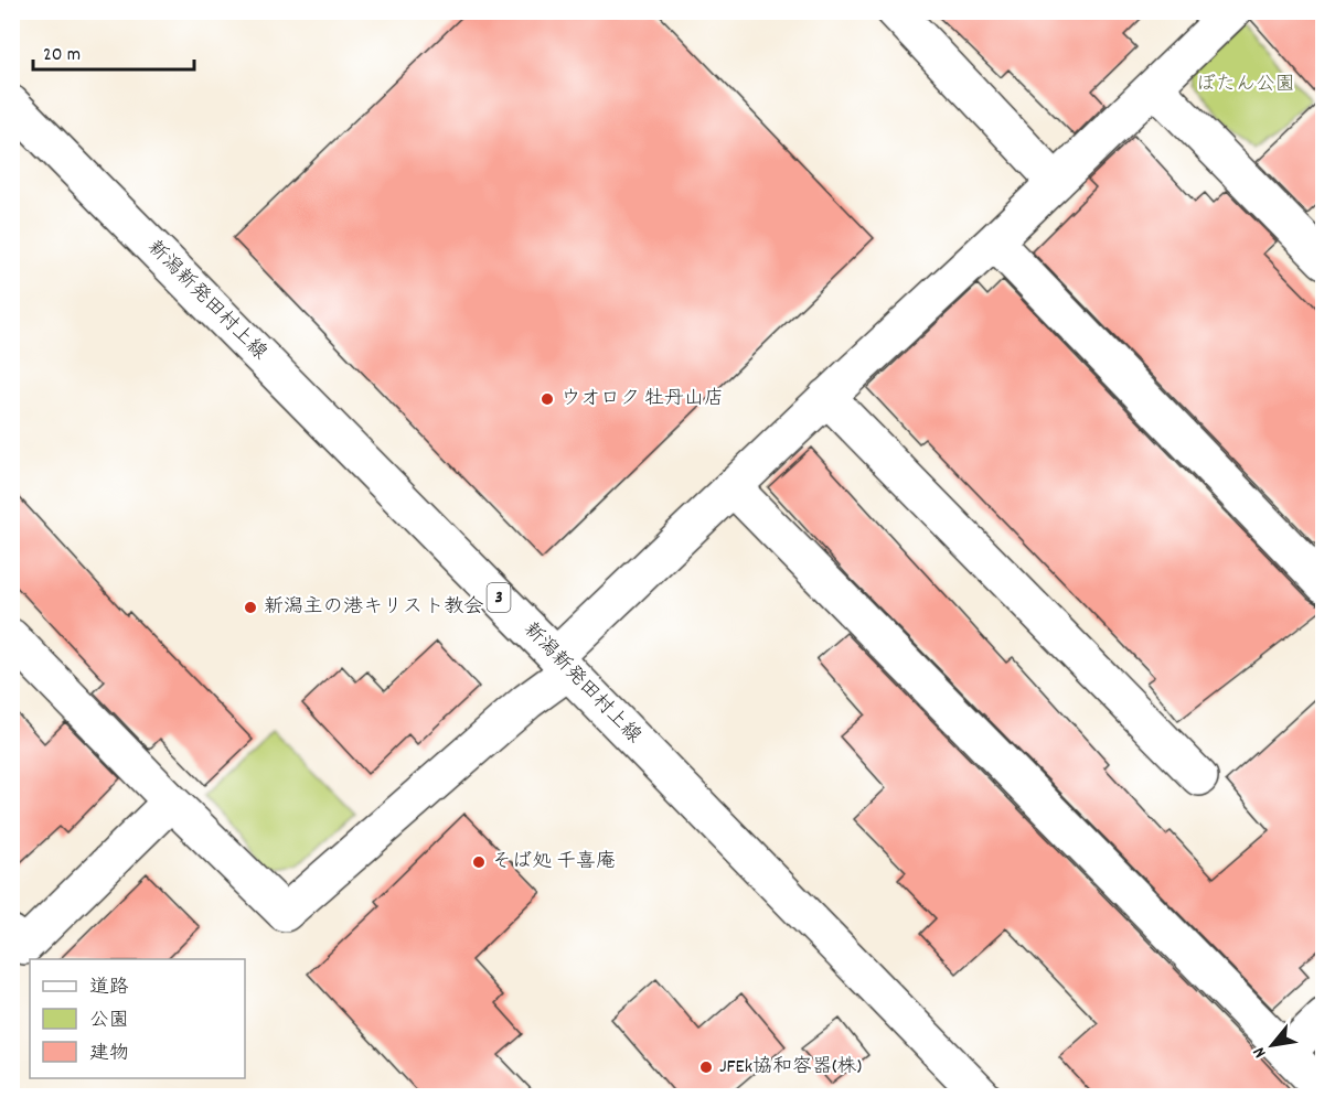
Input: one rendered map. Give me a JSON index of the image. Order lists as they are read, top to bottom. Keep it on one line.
{"streets":{"street":["新潟新発田村上線","3"]},"parks":["ぼたん公園"],"places":["ウオロク 牡丹山店","新潟主の港キリスト教会","そば処 千喜庵","JFEk協和容器(株)"],"legend":["道路","公園","建物"],"scale_bar":"20 m","north":"bottom left"}
